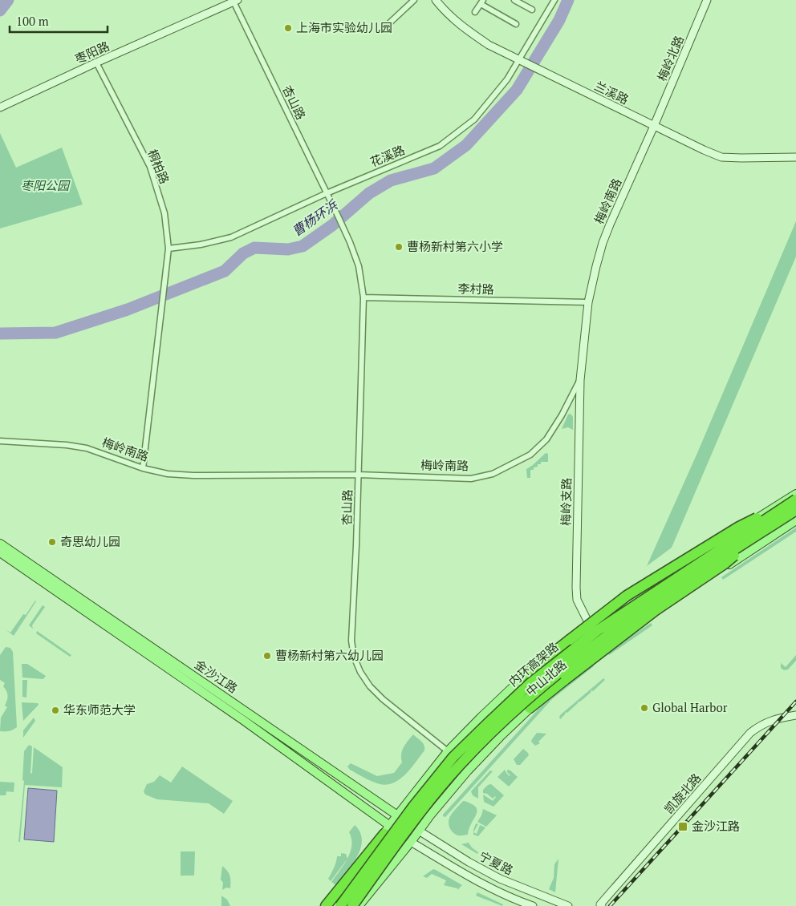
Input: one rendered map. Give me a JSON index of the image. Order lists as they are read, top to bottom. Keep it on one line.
{"streets":{"highway":["内环高架路"],"main road":["金沙江路","中山北路"],"street":["枣阳路","梅岭北路","兰溪路","杏山路","花溪路","桐柏路","梅岭南路","李村路","梅岭支路","凯旋北路","宁夏路"]},"crossings":[["枣阳路","杏山路"],["枣阳路","桐柏路"],["梅岭北路","兰溪路"],["梅岭北路","梅岭南路"],["兰溪路","花溪路"],["兰溪路","梅岭南路"],["杏山路","花溪路"],["杏山路","梅岭南路"],["杏山路","李村路"],["杏山路","中山北路"],["花溪路","桐柏路"],["桐柏路","梅岭南路"],["梅岭南路","李村路"],["梅岭南路","梅岭支路"],["梅岭支路","中山北路"],["金沙江路","中山北路"],["金沙江路","宁夏路"],["中山北路","宁夏路"]],"water":["曹杨环浜"],"parks":["枣阳公园"],"places":{"other":["上海市实验幼儿园","曹杨新村第六小学","奇思幼儿园","曹杨新村第六幼儿园","Global Harbor","华东师范大学"],"transit":["金沙江路"]},"scale_bar":"100 m"}
